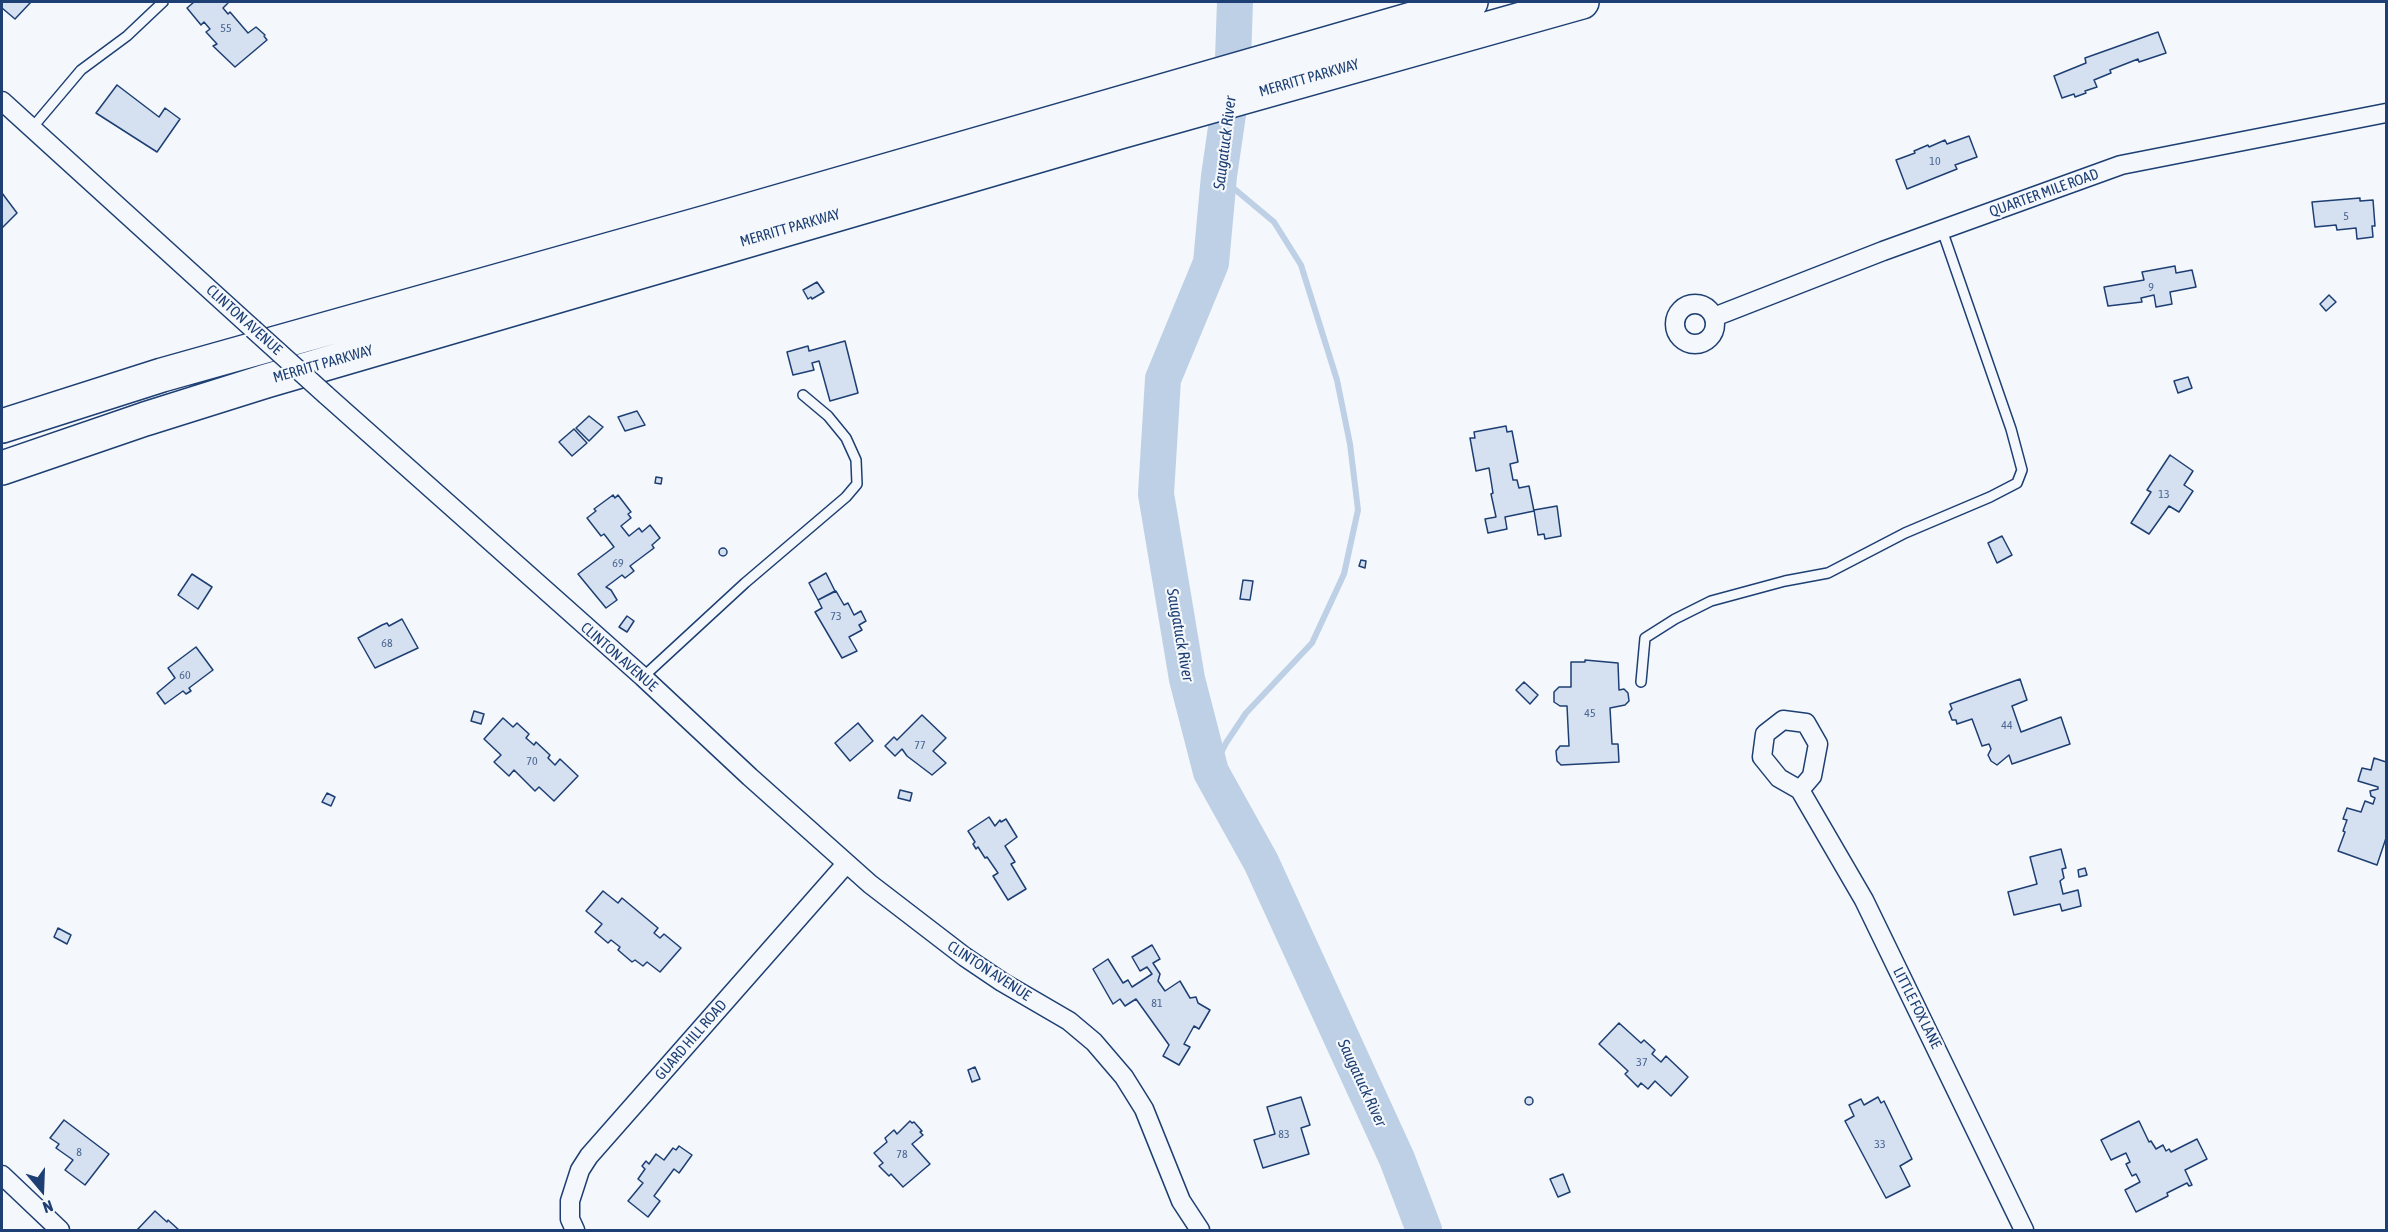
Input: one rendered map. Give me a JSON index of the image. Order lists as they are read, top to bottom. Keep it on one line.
{"streets":{"highway":["MERRITT PARKWAY"],"street":["QUARTER MILE ROAD","CLINTON AVENUE","LITTLE FOX LANE","GUARD HILL ROAD"]},"crossings":[["CLINTON AVENUE","GUARD HILL ROAD"]],"water":["Saugatuck River"],"house_numbers":["55","10","5","9","13","69","73","68","60","45","44","77","70","81","37","83","33","8","78"],"north":"bottom"}
